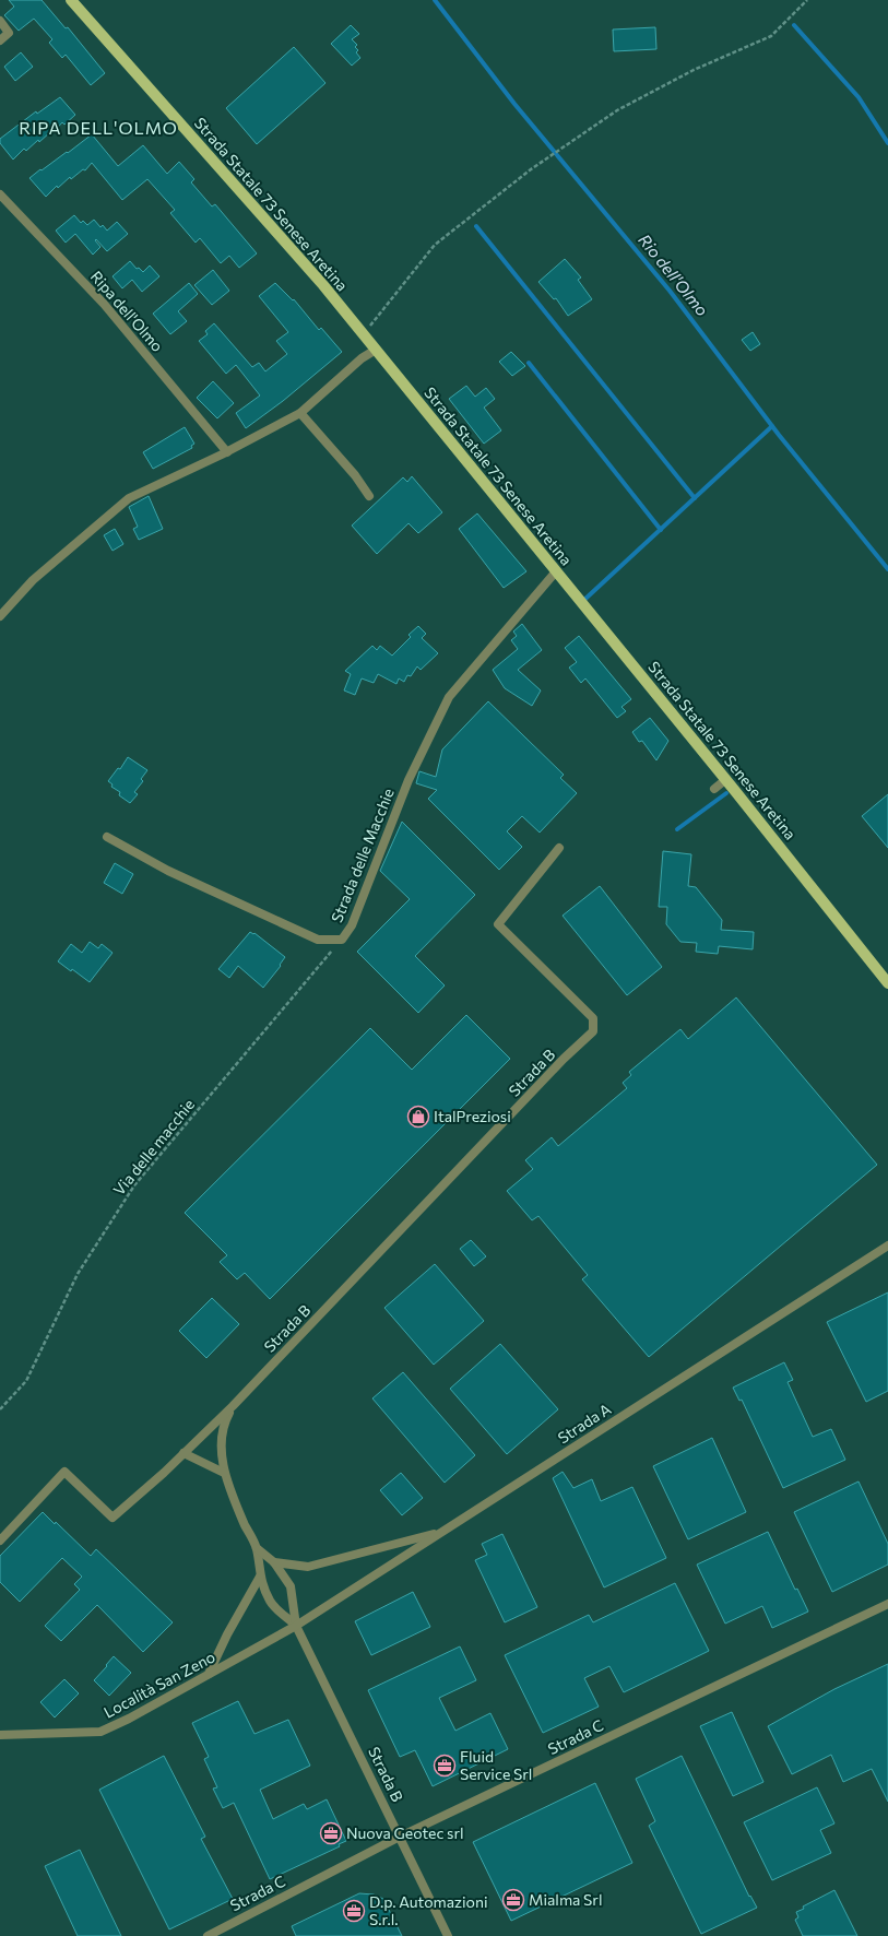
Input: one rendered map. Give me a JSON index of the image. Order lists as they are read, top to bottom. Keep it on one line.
{"streets":{"main road":["Strada Statale 73 Senese Aretina"],"street":["Ripa dell'Olmo","Strada delle Macchie","Strada B","Strada A","Località San Zeno","Strada C"],"path":["Via delle macchie"]},"crossings":[["Strada Statale 73 Senese Aretina","Strada delle Macchie"],["Strada delle Macchie","Via delle macchie"],["Strada B","Strada A"],["Strada B","Località San Zeno"],["Strada B","Strada C"],["Strada A","Località San Zeno"]],"districts":["RIPA DELL'OLMO"],"water":["Rio dell'Olmo"],"places":{"shop":["ItalPreziosi"],"office":["Fluid Service Srl","Nuova Geotec srl","Mialma Srl","D.p. Automazioni S.r.l."]}}
